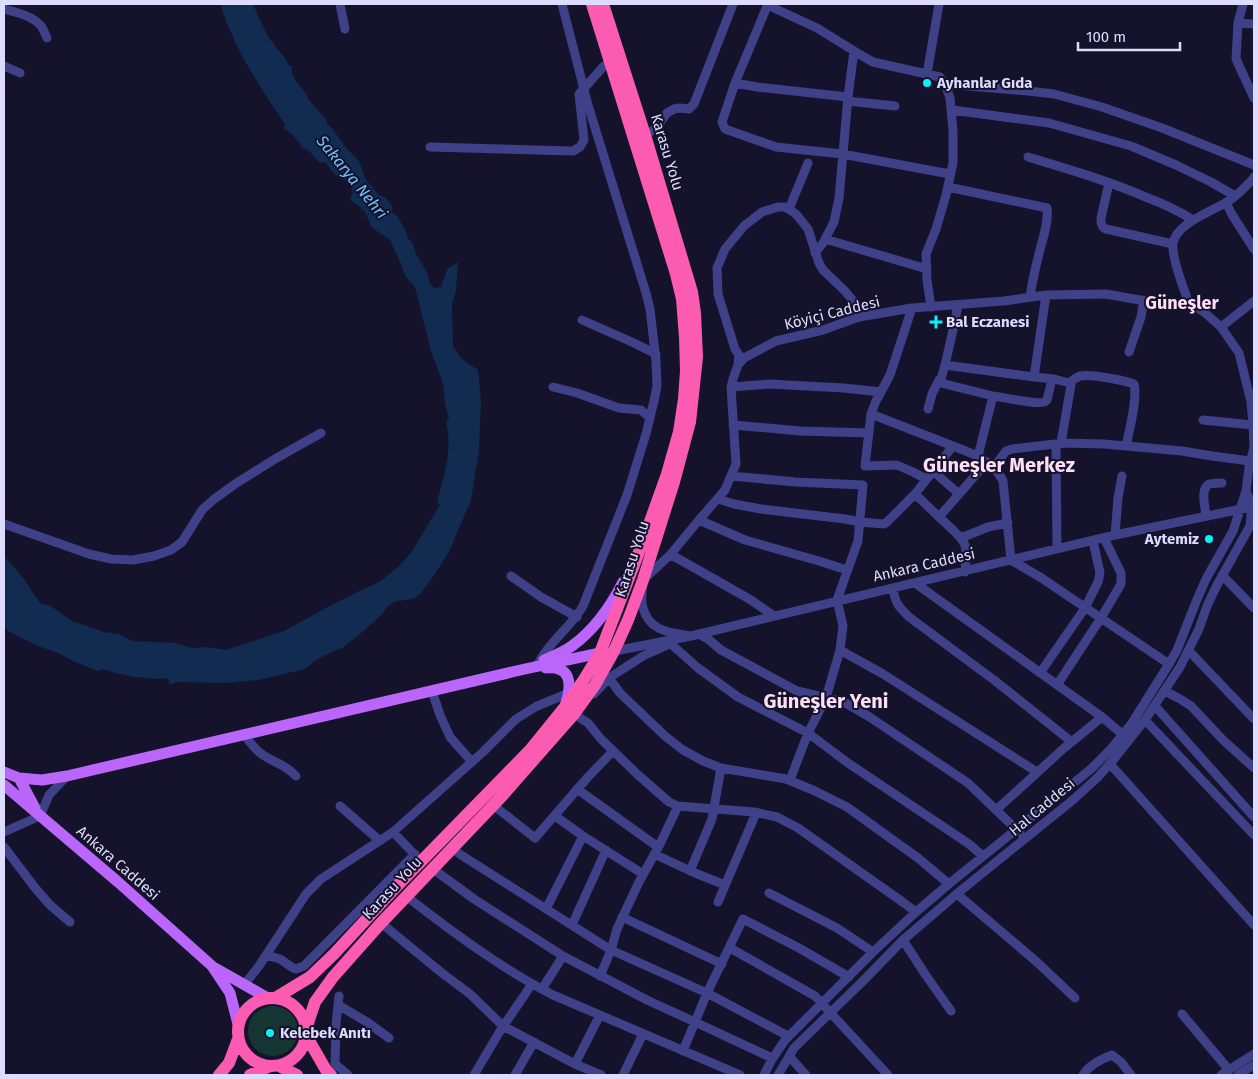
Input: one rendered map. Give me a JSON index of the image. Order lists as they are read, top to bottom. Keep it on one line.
{"streets":{"highway":["Karasu Yolu"],"main road":["Ankara Caddesi"],"street":["Köyiçi Caddesi","Hal Caddesi"]},"crossings":[["Karasu Yolu","Ankara Caddesi"],["Köyiçi Caddesi","Hal Caddesi"],["Ankara Caddesi","Hal Caddesi"]],"districts":["Güneşler","Güneşler Merkez","Güneşler Yeni"],"water":["Sakarya Nehri"],"places":{"other":["Ayhanlar Gıda","Aytemiz","Kelebek Anıtı"],"health":["Bal Eczanesi"]},"scale_bar":"100 m"}
